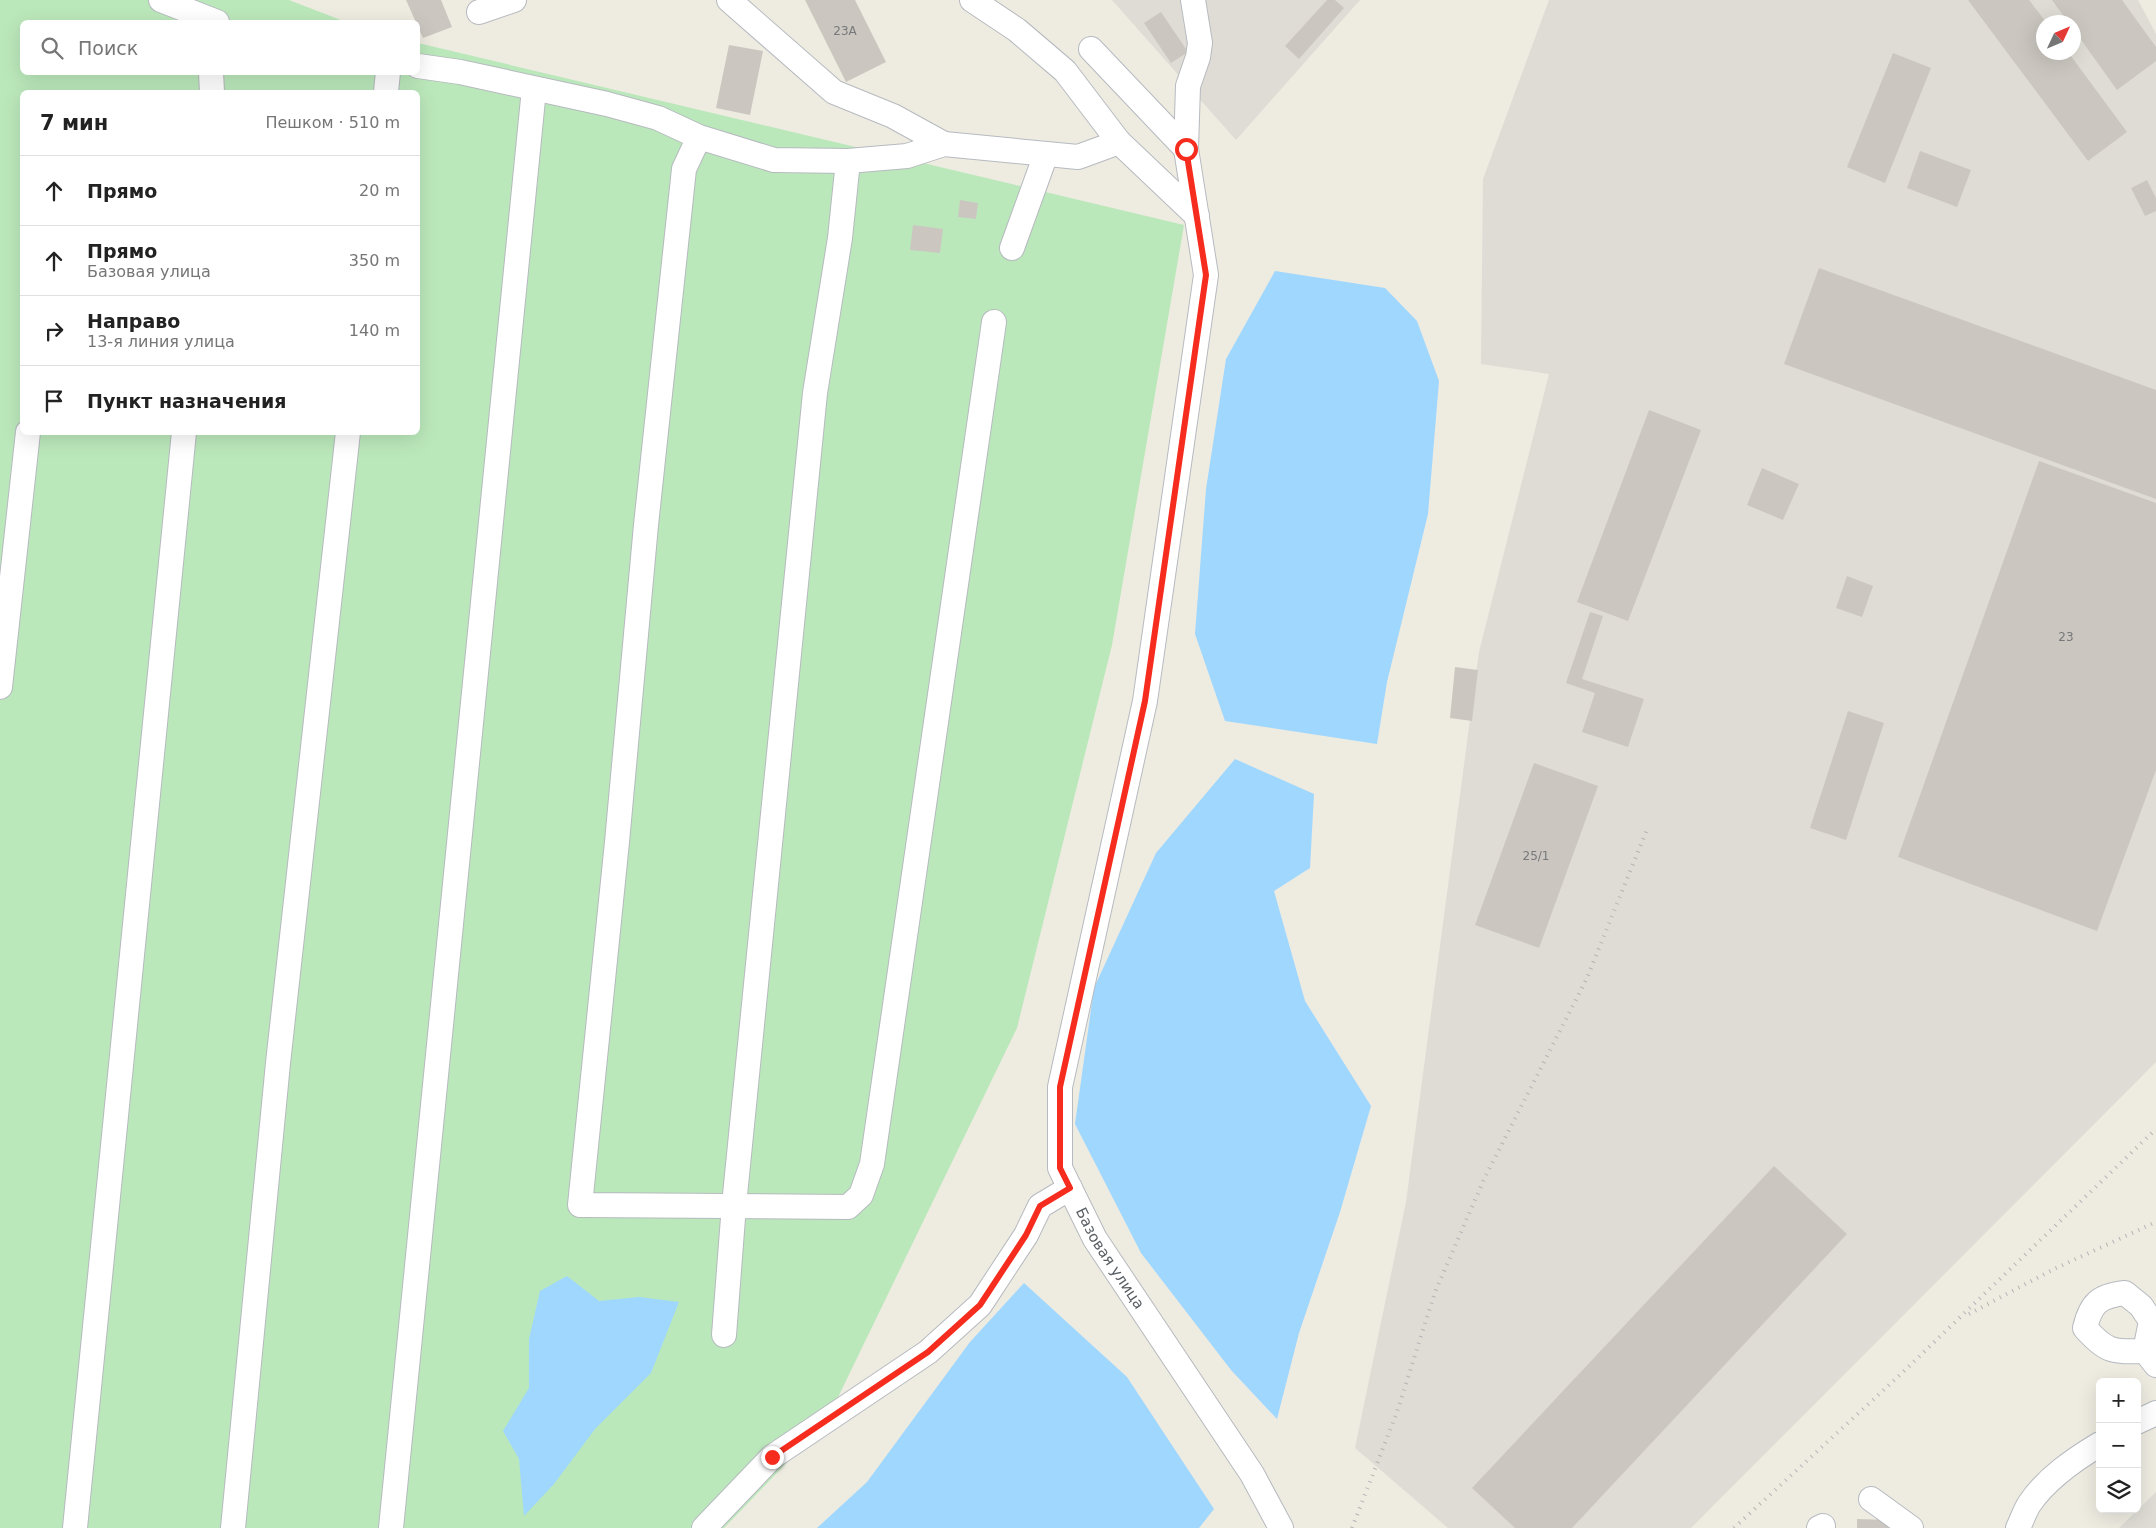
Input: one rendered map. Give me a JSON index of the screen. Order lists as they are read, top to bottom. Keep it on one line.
{"streets":{"street":["Базовая улица"]},"house_numbers":["23А","23","25/1"],"north":"top right","page":{"search":"Поиск","heading":["7 мин","Пешком · 510 m"],"list":[["Прямо","20 m"],["Прямо","Базовая улица","350 m"],["Направо","13-я линия улица","140 m"],"Пункт назначения"],"map_buttons":["+","−"]}}
